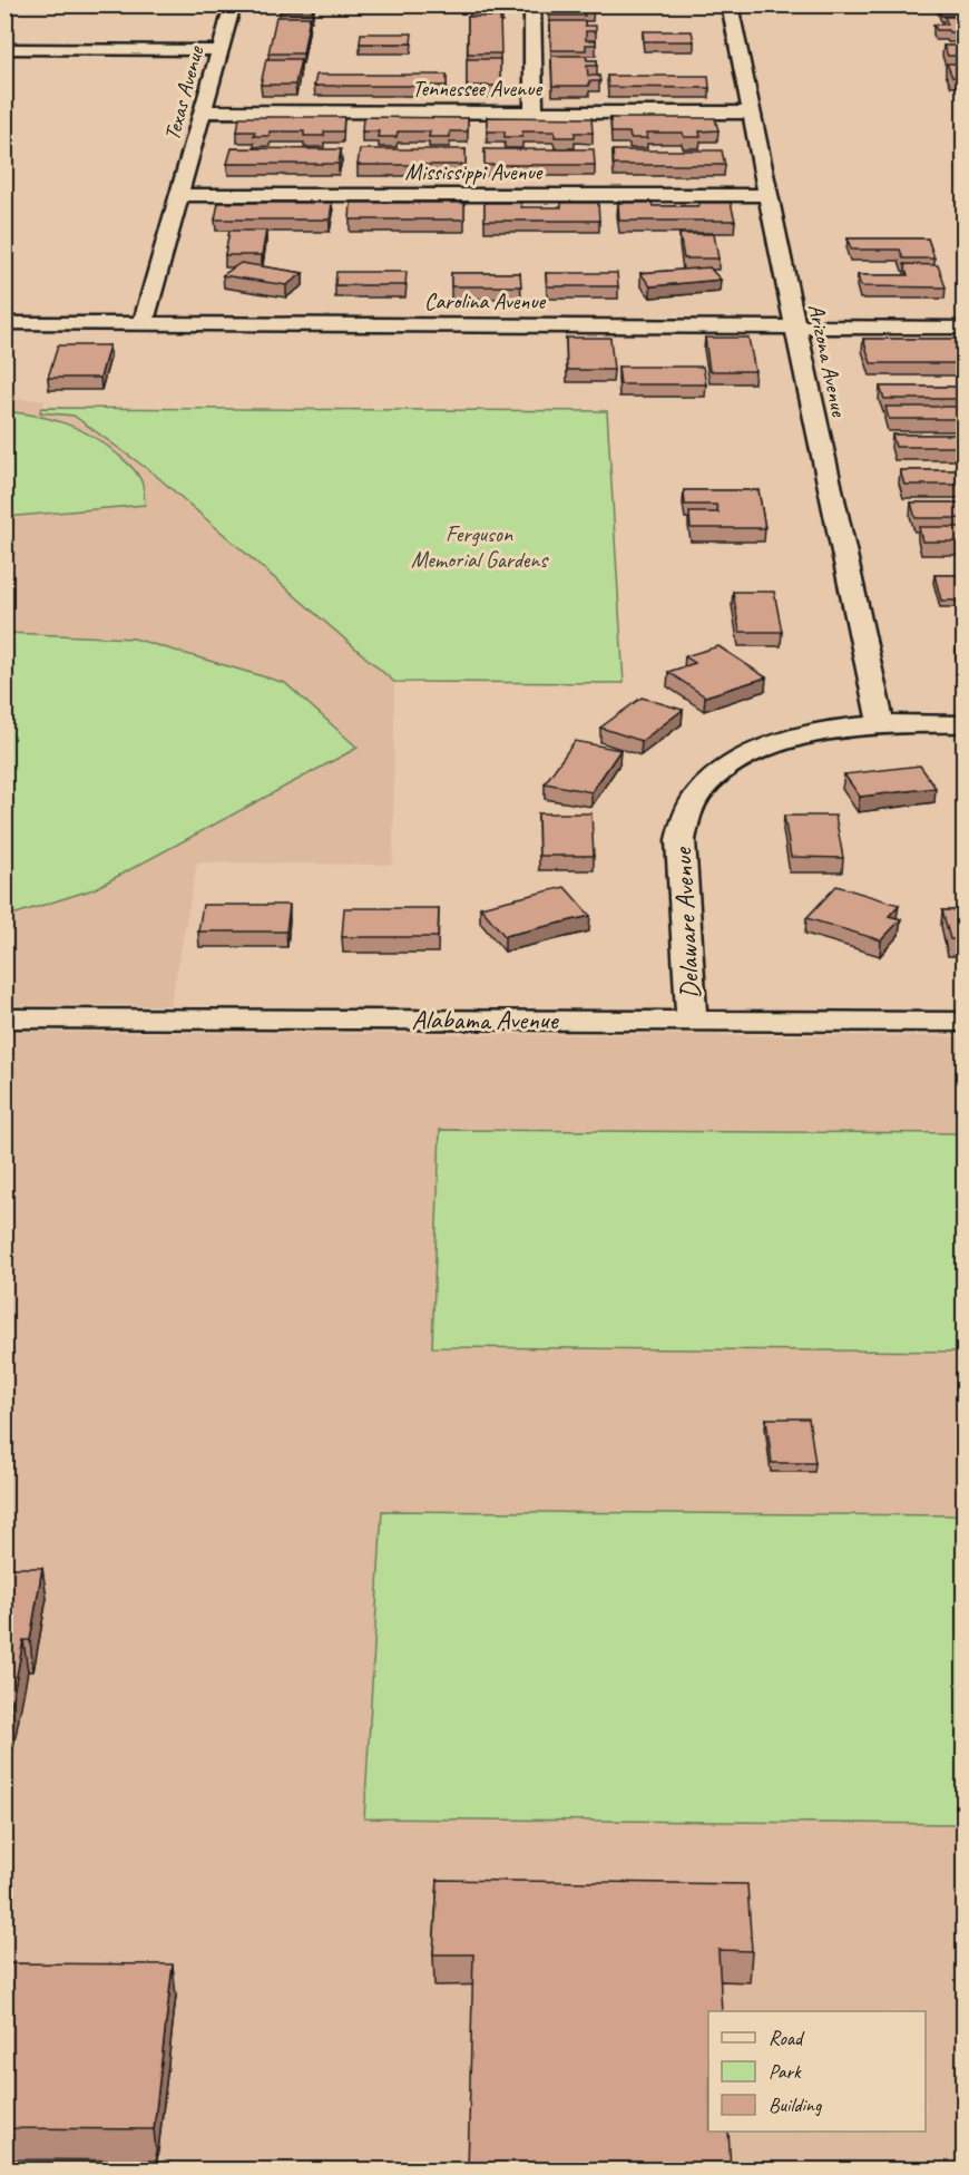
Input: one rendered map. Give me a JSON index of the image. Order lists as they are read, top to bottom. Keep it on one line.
{"streets":{"street":["Tennessee Avenue","Texas Avenue","Mississippi Avenue","Carolina Avenue","Arizona Avenue","Delaware Avenue","Alabama Avenue"]},"crossings":[["Tennessee Avenue","Texas Avenue"],["Tennessee Avenue","Arizona Avenue"],["Texas Avenue","Mississippi Avenue"],["Texas Avenue","Carolina Avenue"],["Mississippi Avenue","Arizona Avenue"],["Carolina Avenue","Arizona Avenue"],["Arizona Avenue","Delaware Avenue"],["Delaware Avenue","Alabama Avenue"]],"parks":["Ferguson Memorial Gardens"],"legend":["Road","Park","Building"]}
